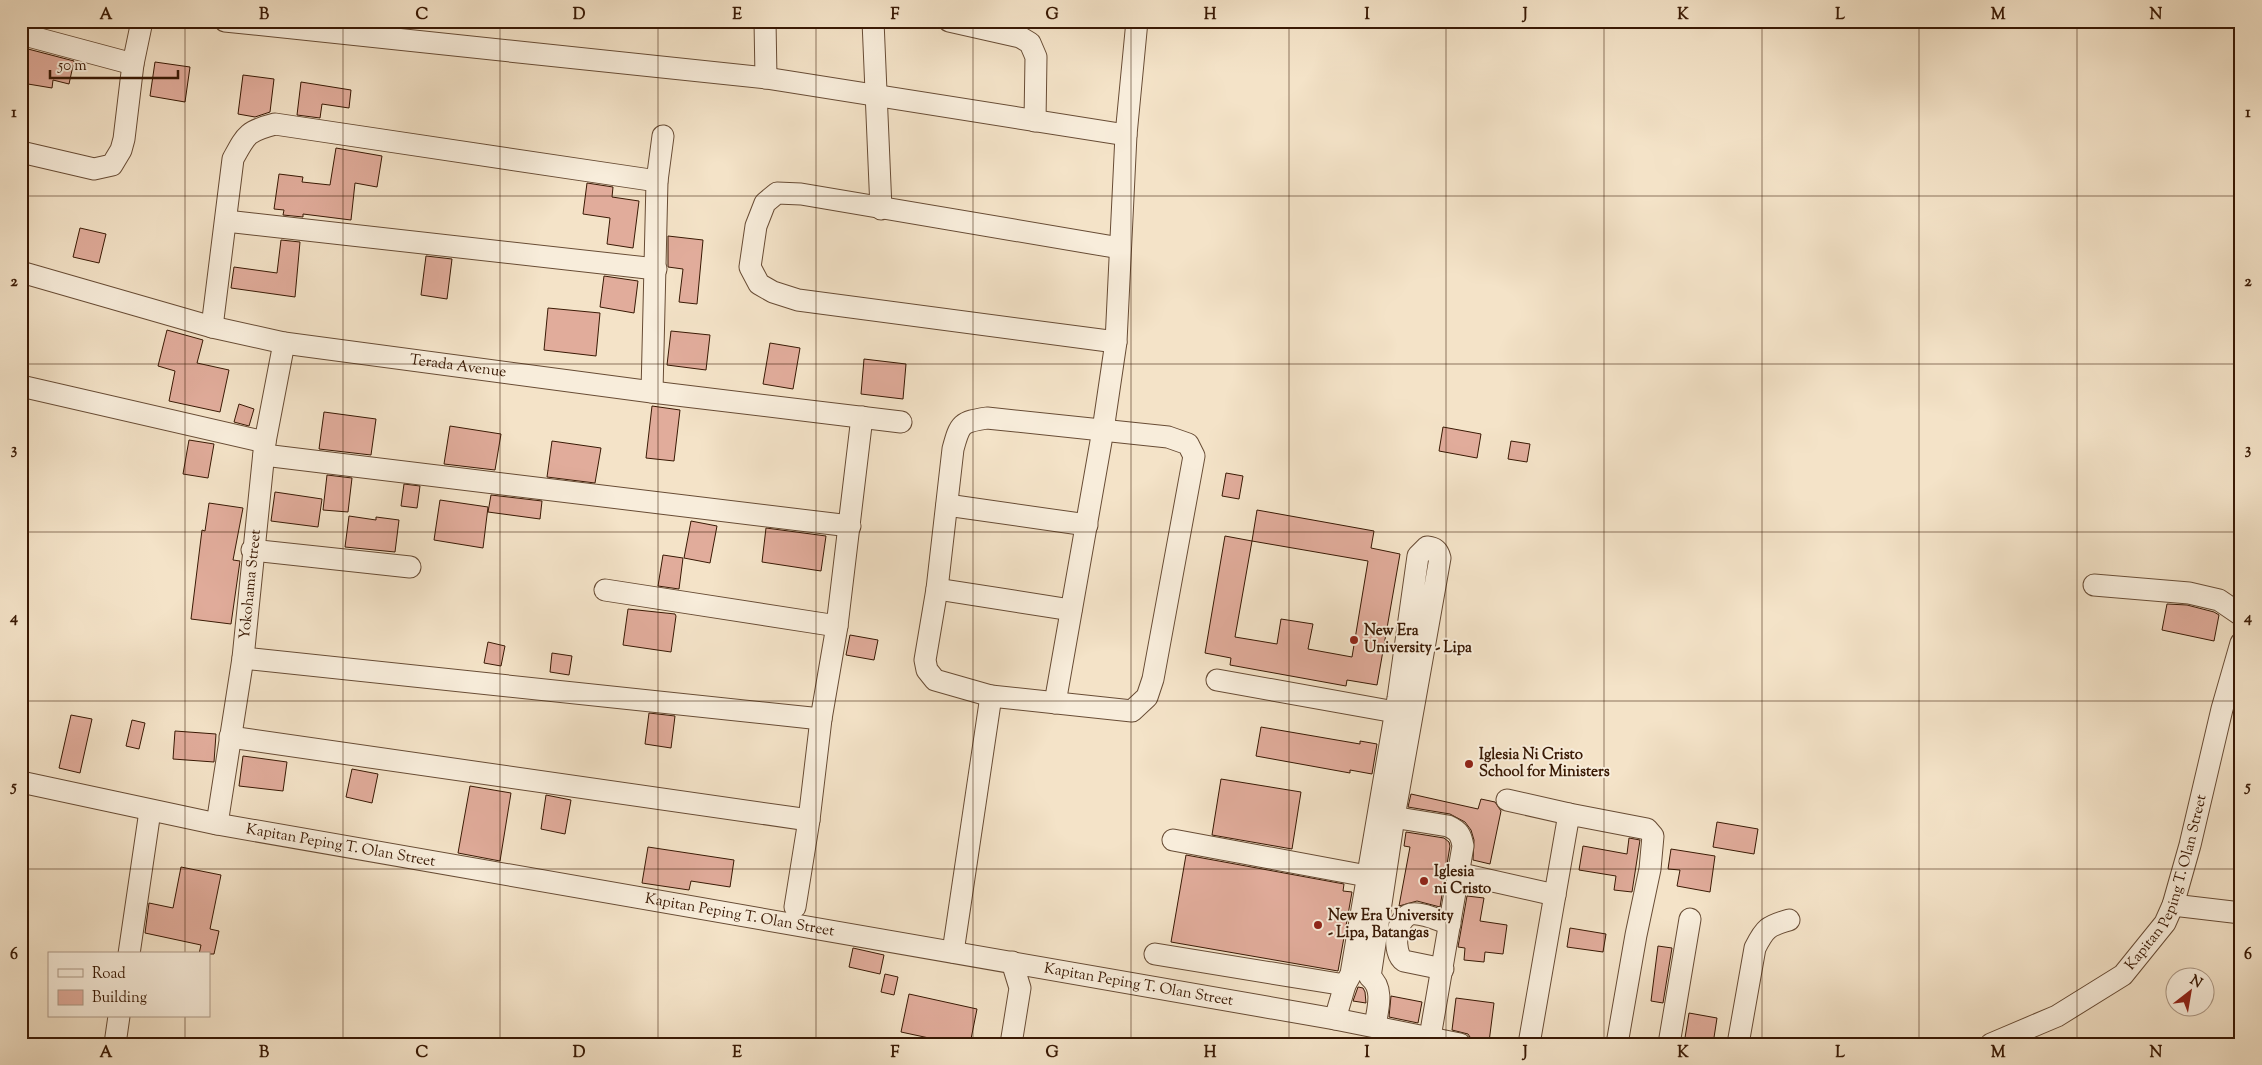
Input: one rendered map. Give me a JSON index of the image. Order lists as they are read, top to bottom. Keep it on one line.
{"streets":{"street":["Terada Avenue","Yokohama Street","Kapitan Peping T. Olan Street"]},"crossings":[["Terada Avenue","Yokohama Street"],["Yokohama Street","Kapitan Peping T. Olan Street"]],"places":["New Era University - Lipa","Iglesia Ni Cristo School for Ministers","Iglesia ni Cristo","New Era University - Lipa, Batangas"],"legend":["Road","Building"],"scale_bar":"50 m","north":"top right","grid":{"columns":["A","B","C","D","E","F","G","H","I","J","K","L","M","N"],"rows":["1","2","3","4","5","6"]}}
